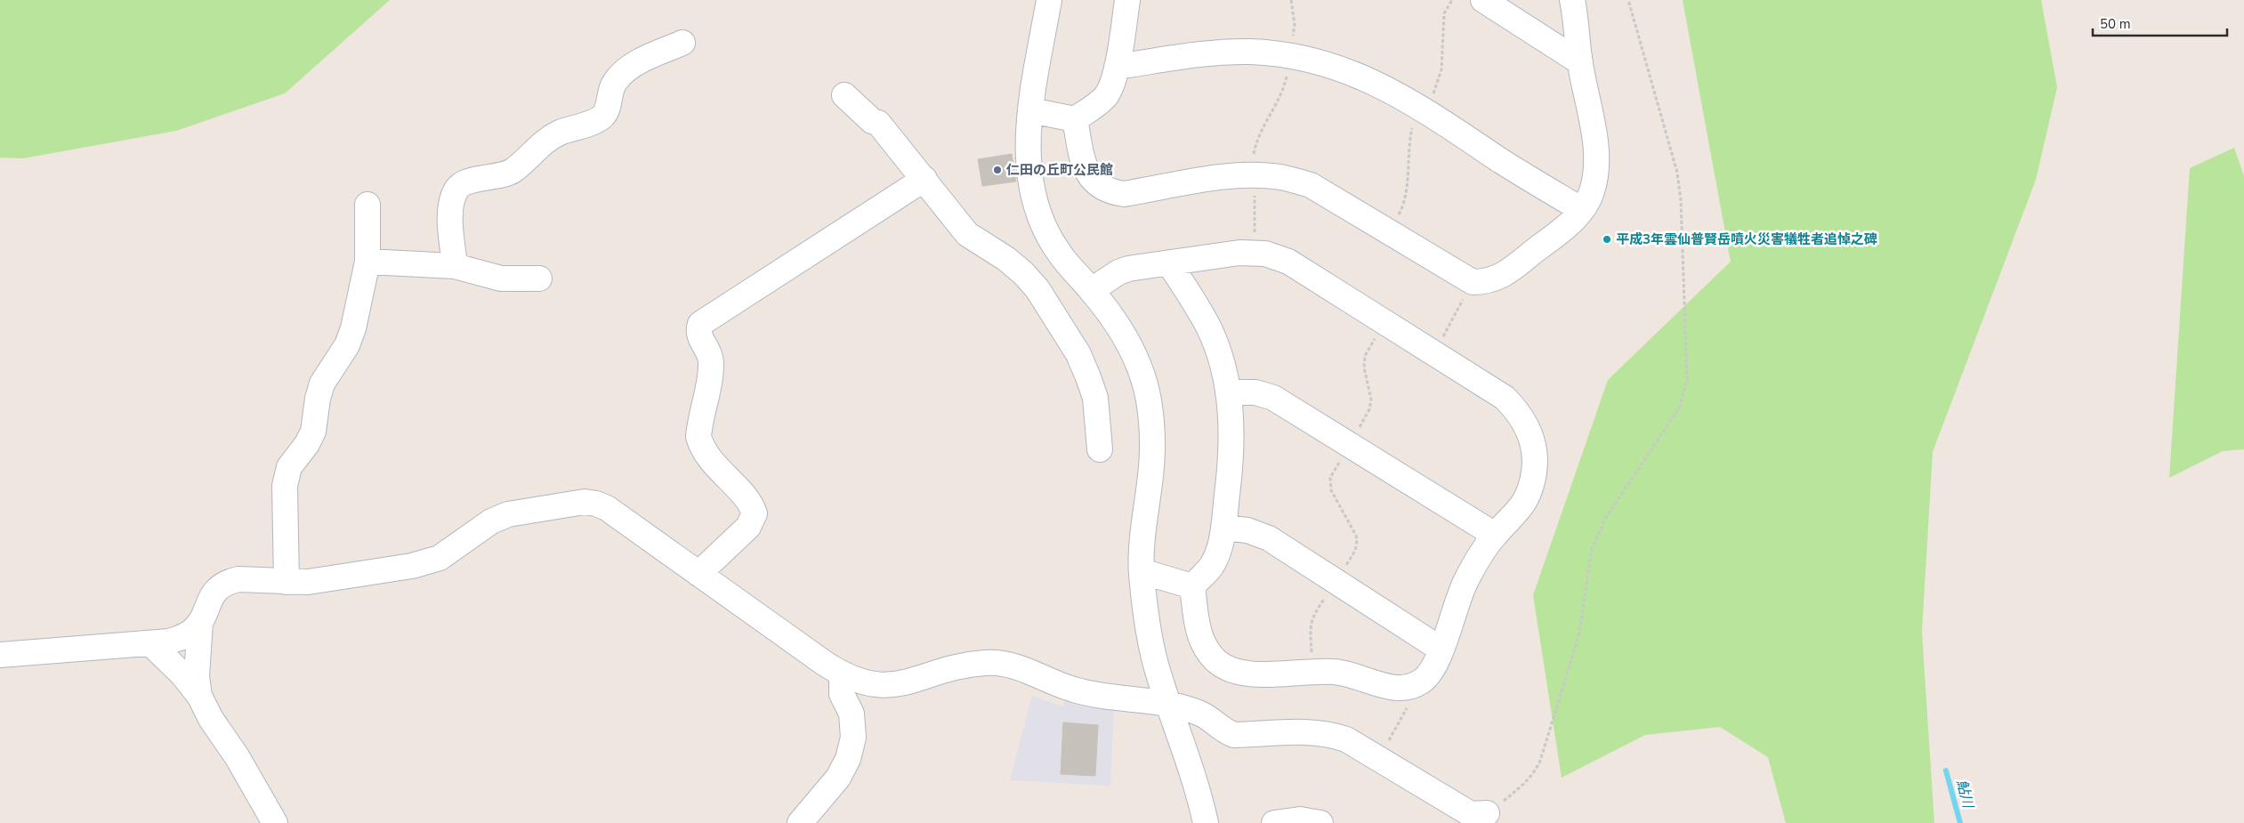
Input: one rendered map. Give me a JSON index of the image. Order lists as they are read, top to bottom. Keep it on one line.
{"water":["鮎川"],"places":["仁田の丘町公民館","平成3年雲仙普賢岳噴火災害犠牲者追悼之碑"],"scale_bar":"50 m"}
